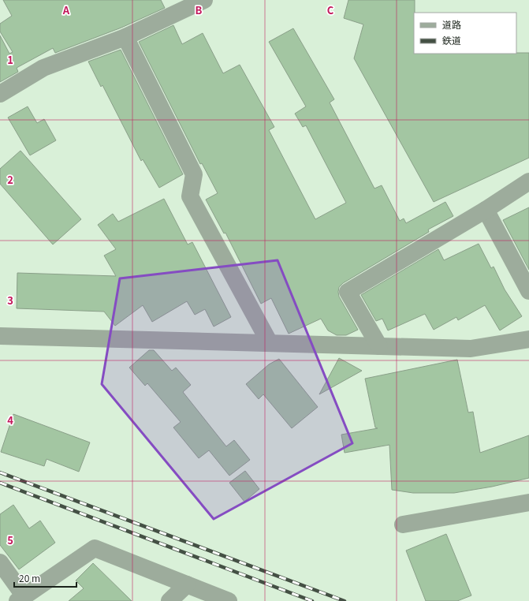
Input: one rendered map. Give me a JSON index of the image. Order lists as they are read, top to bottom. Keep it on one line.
{"legend":["道路","鉄道"],"scale_bar":"20 m","grid":{"columns":["A","B","C"],"rows":["1","2","3","4","5"]}}
